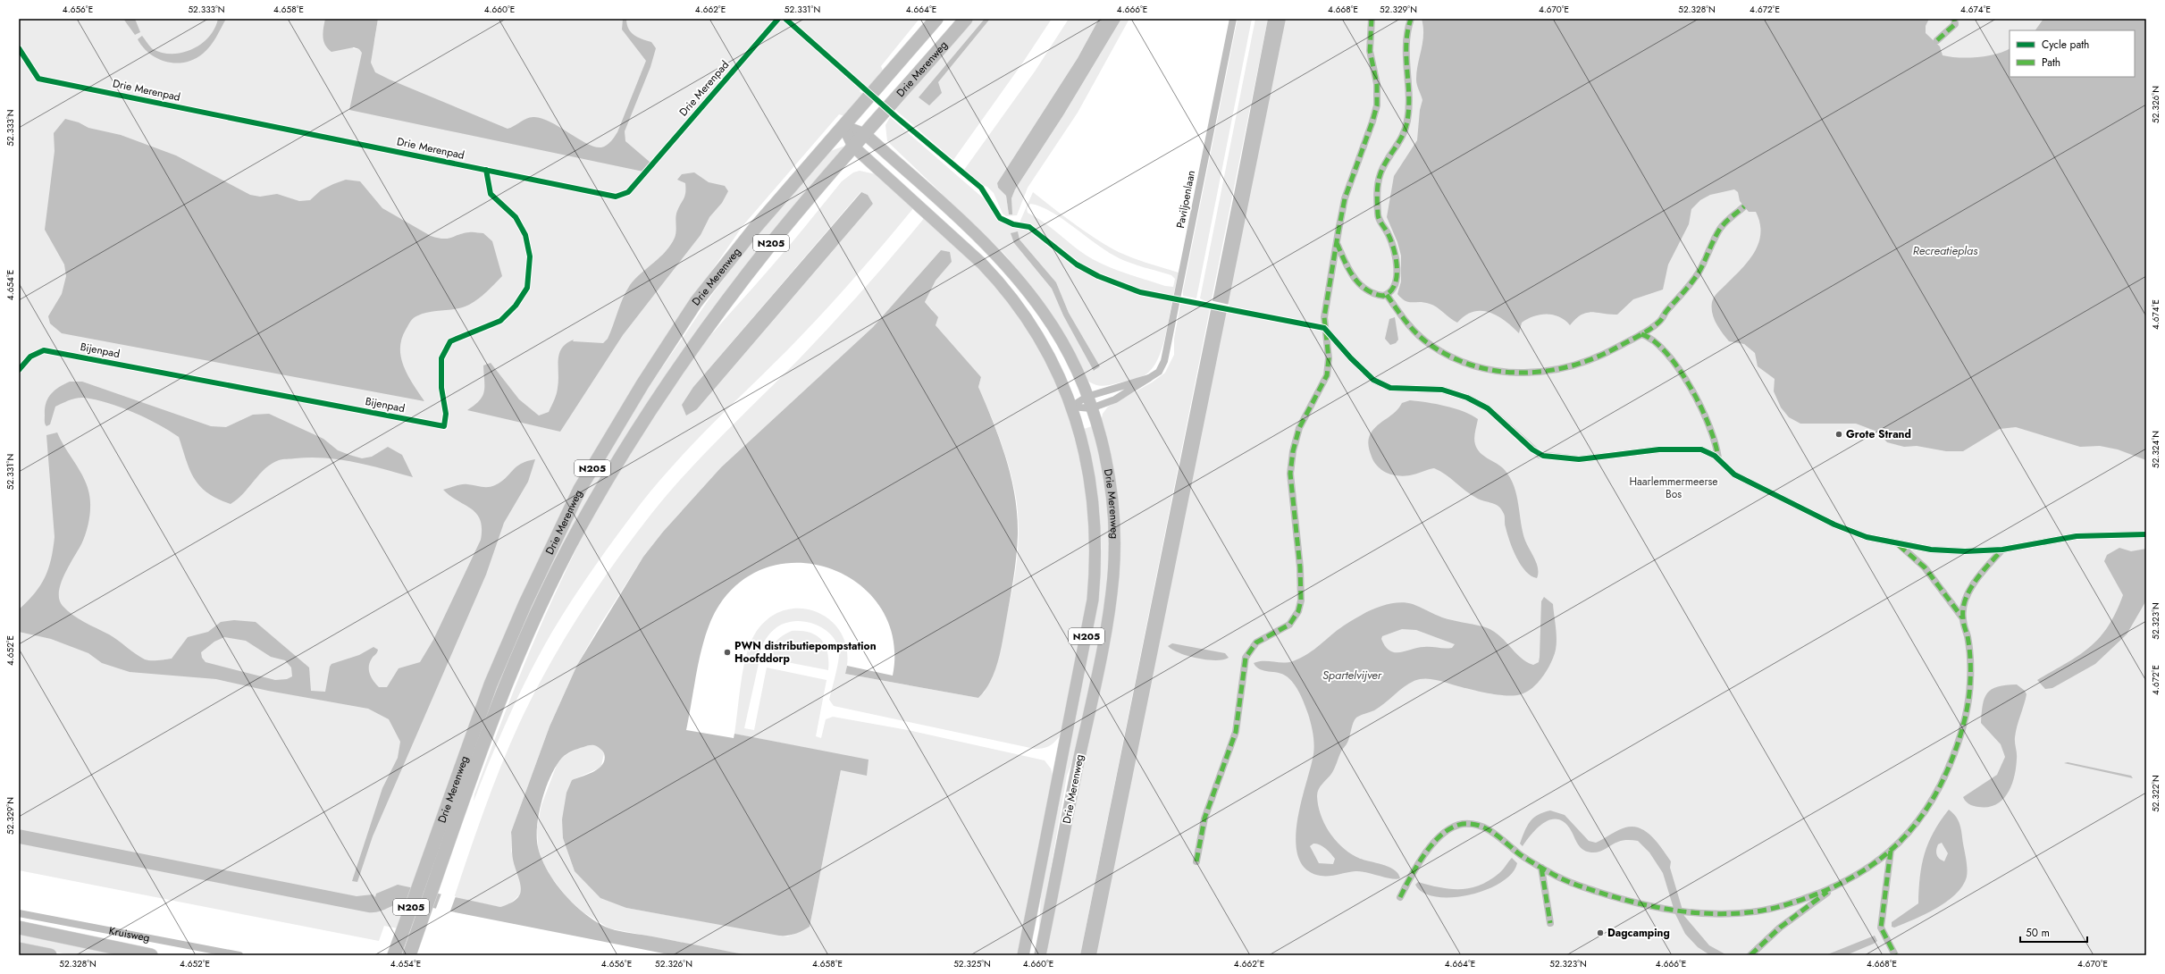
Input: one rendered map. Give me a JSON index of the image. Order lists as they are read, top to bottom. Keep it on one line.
{"streets":{"highway":["Drie Merenweg","N205","Kruisweg"],"street":["Paviljoenlaan"],"cycle path":["Drie Merenpad","Bijenpad"]},"crossings":[["Drie Merenweg","Paviljoenlaan"]],"water":["Recreatieplas","Spartelvijver"],"parks":["Haarlemmermeerse Bos"],"places":["Grote Strand","PWN distributiepompstation Hoofddorp","Dagcamping"],"legend":["Cycle path","Path"],"scale_bar":"50 m","coordinates":["4.656°E","52.333°N","4.658°E","4.660°E","4.662°E","52.331°N","4.664°E","4.666°E","4.668°E","52.329°N","4.670°E","52.328°N","4.672°E","4.674°E","52.326°N","4.654°E","52.324°N","52.323°N","4.652°E","52.322°N","52.325°N"]}
